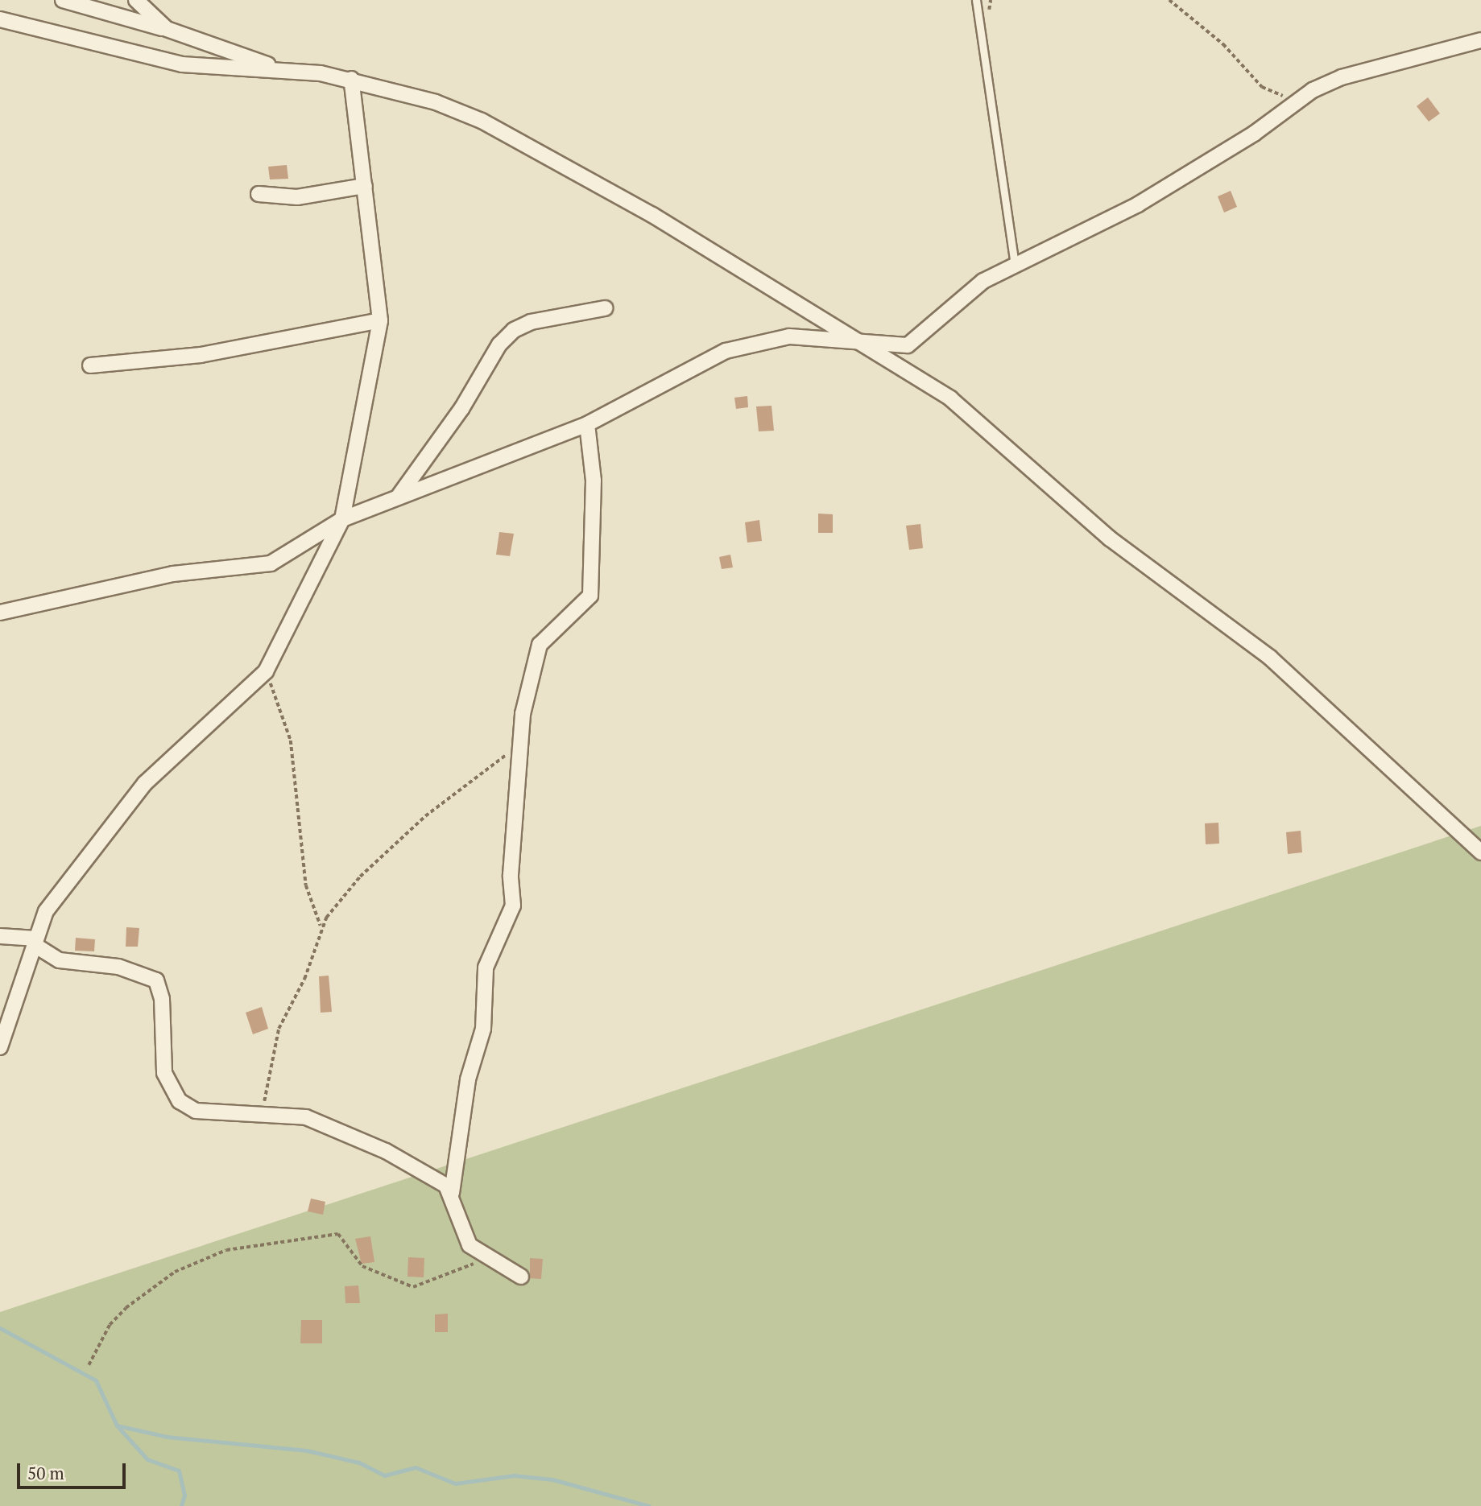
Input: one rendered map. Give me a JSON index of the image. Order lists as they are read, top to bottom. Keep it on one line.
{"scale_bar":"50 m"}
